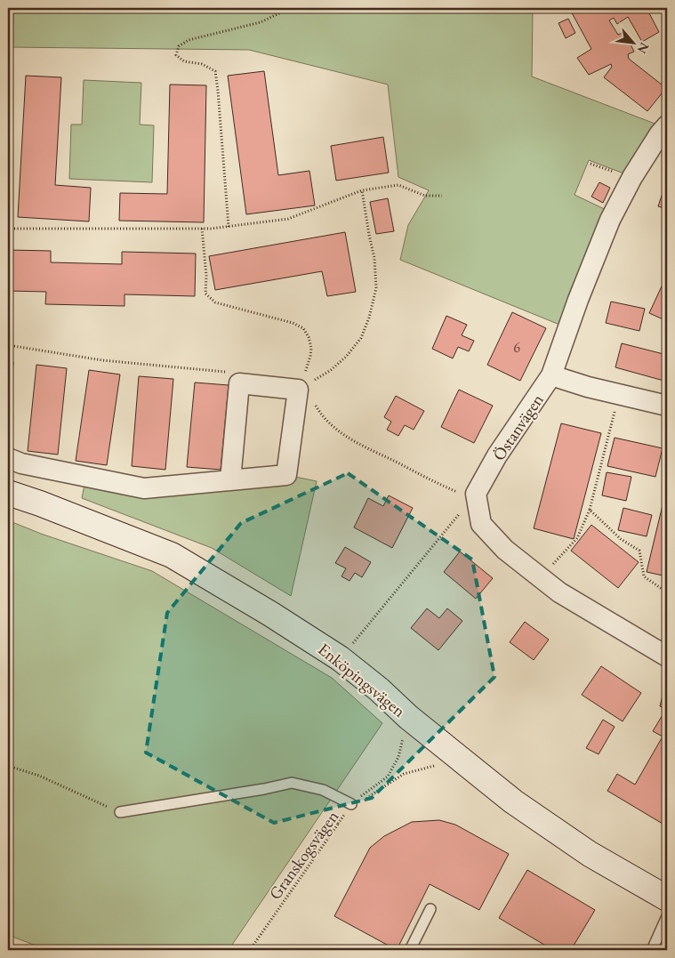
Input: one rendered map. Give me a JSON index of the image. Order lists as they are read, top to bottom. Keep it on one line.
{"streets":{"street":["Östanvägen","Enköpingsvägen"],"path":["Granskogsvägen"]},"crossings":[["Enköpingsvägen","Granskogsvägen"]],"house_numbers":["6"],"north":"bottom right"}
